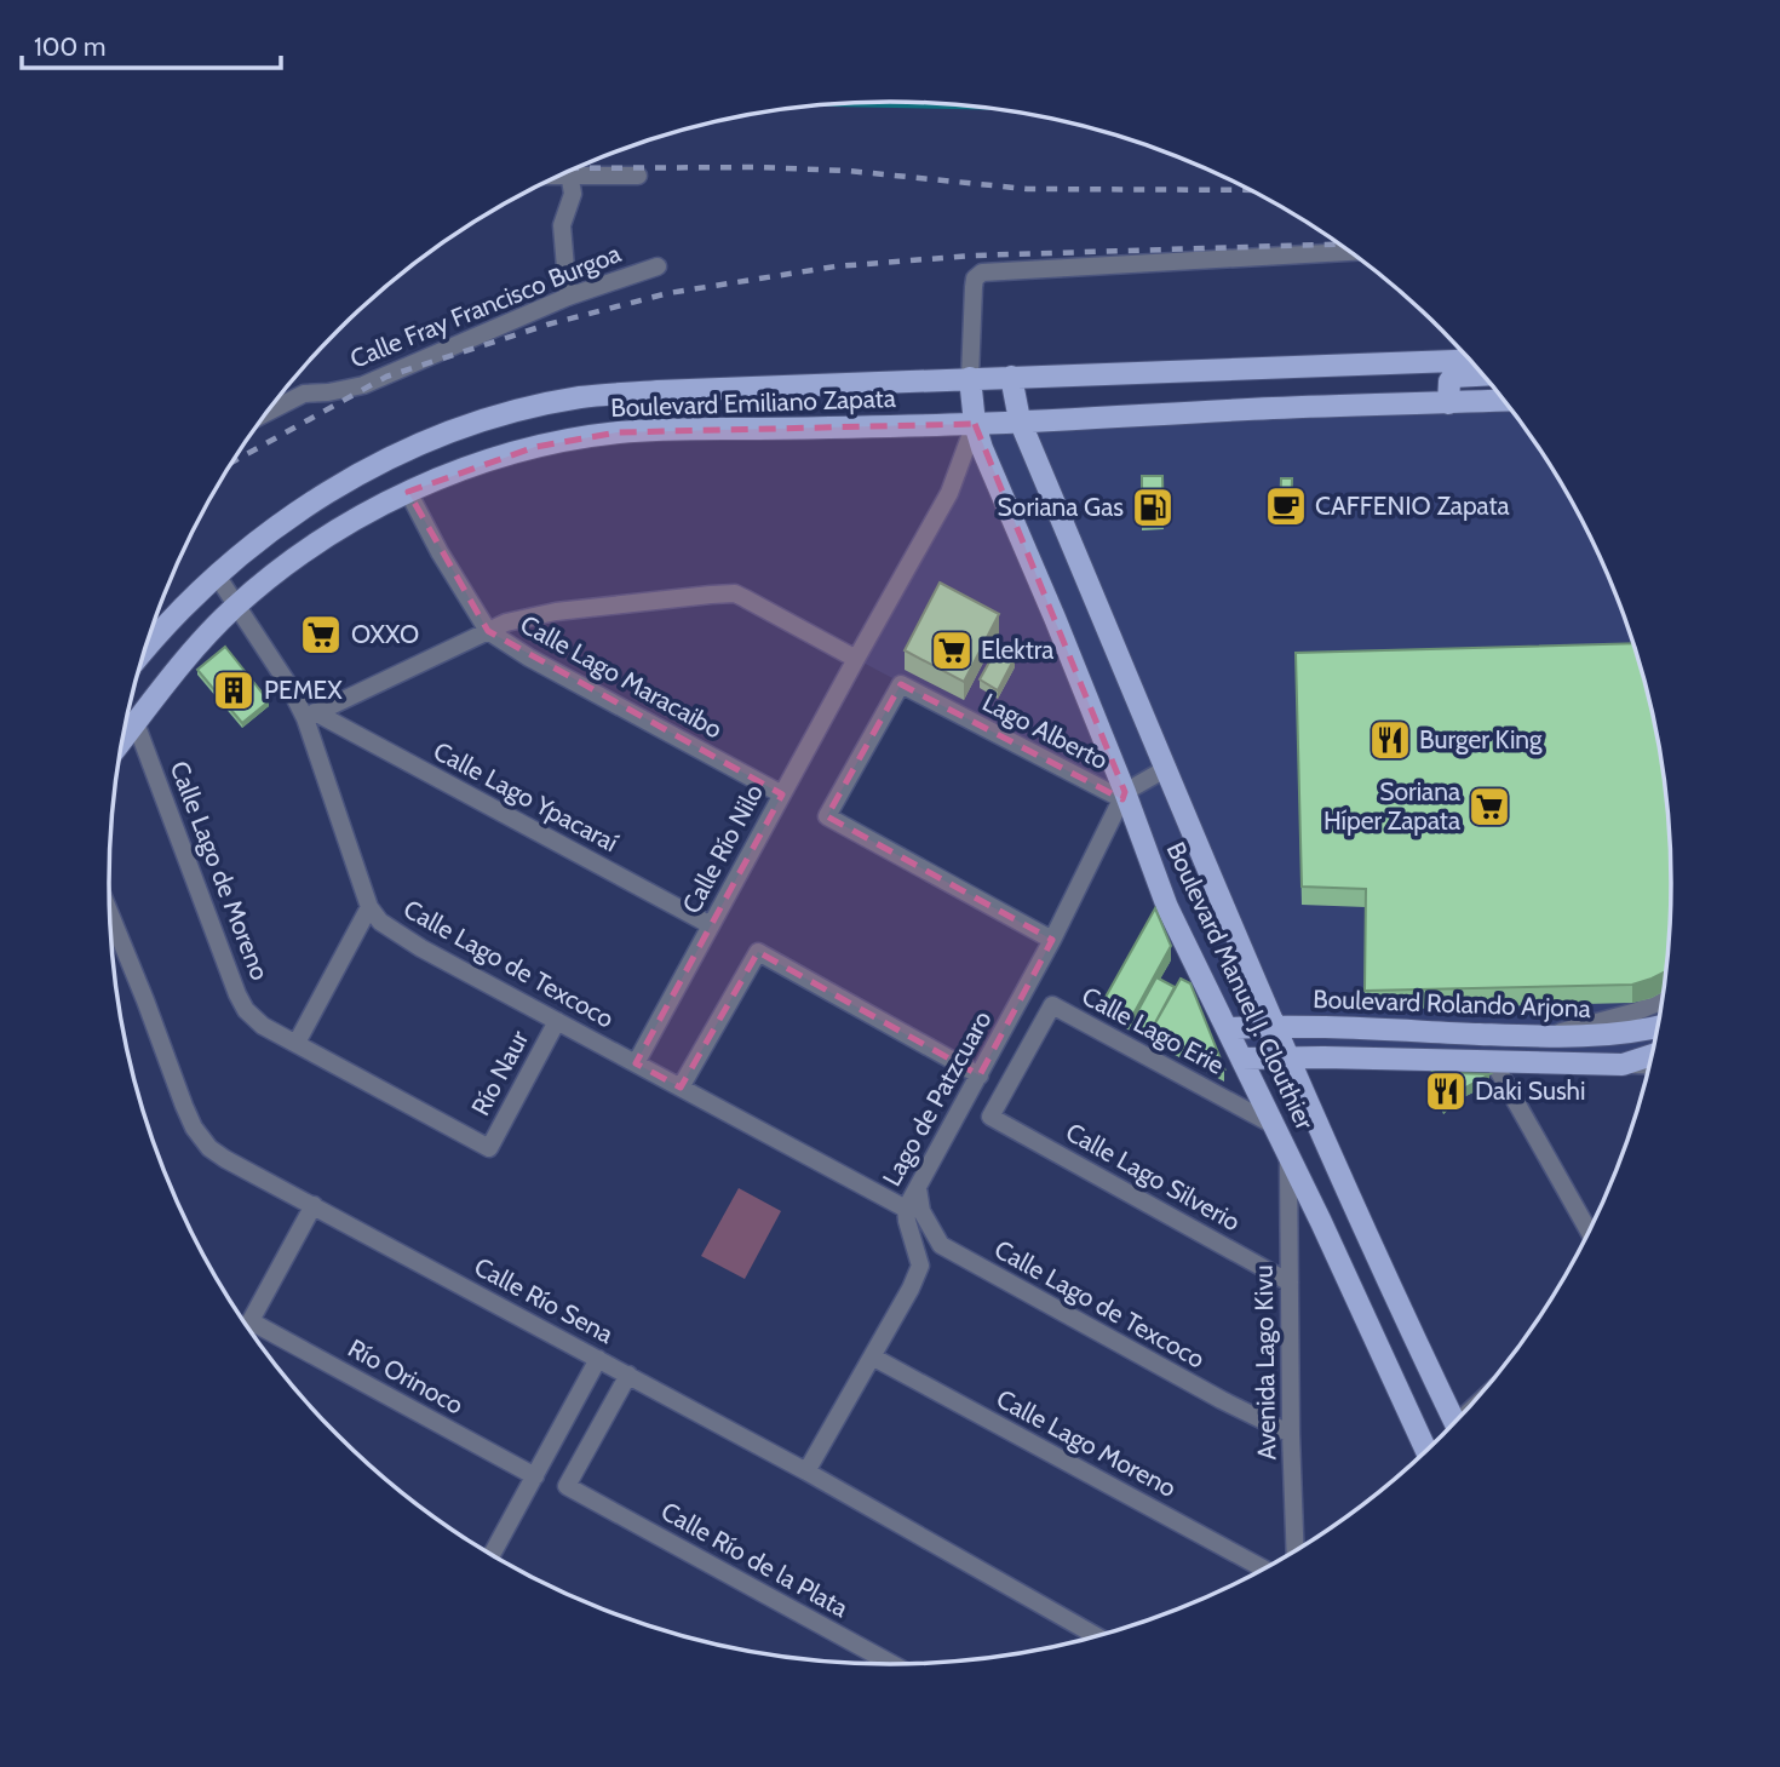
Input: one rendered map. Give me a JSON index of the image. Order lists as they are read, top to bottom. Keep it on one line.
{"streets":{"main road":["Boulevard Emiliano Zapata","Boulevard Manuel J. Clouthier","Boulevard Rolando Arjona"],"street":["Calle Fray Francisco Burgoa","Calle Lago Maracaibo","Lago Alberto","Calle Lago Ypacaraí","Calle Río Nilo","Calle Lago de Moreno","Calle Lago de Texcoco","Calle Lago Erie","Río Naur","Lago de Patzcuaro","Calle Lago Silverio","Calle Río Sena","Avenida Lago Kivu","Río Orinoco","Calle Lago Moreno","Calle Río de la Plata"]},"crossings":[["Boulevard Emiliano Zapata","Calle Lago Maracaibo"],["Boulevard Emiliano Zapata","Calle Río Nilo"],["Boulevard Emiliano Zapata","Calle Lago de Moreno"],["Boulevard Emiliano Zapata","Calle Lago de Texcoco"],["Boulevard Emiliano Zapata","Boulevard Manuel J. Clouthier"],["Calle Lago Maracaibo","Calle Río Nilo"],["Lago Alberto","Boulevard Manuel J. Clouthier"],["Lago Alberto","Lago de Patzcuaro"],["Calle Lago Ypacaraí","Calle Río Nilo"],["Calle Lago Ypacaraí","Calle Lago de Texcoco"],["Calle Río Nilo","Calle Lago de Texcoco"],["Calle Río Nilo","Boulevard Manuel J. Clouthier"],["Calle Lago de Moreno","Río Naur"],["Calle Lago de Texcoco","Río Naur"],["Calle Lago de Texcoco","Lago de Patzcuaro"],["Calle Lago de Texcoco","Avenida Lago Kivu"],["Boulevard Manuel J. Clouthier","Boulevard Rolando Arjona"],["Boulevard Manuel J. Clouthier","Calle Lago Erie"],["Boulevard Manuel J. Clouthier","Lago de Patzcuaro"],["Boulevard Manuel J. Clouthier","Avenida Lago Kivu"],["Calle Lago Erie","Calle Lago Silverio"],["Calle Lago Silverio","Avenida Lago Kivu"],["Calle Río Sena","Calle Río de la Plata"]],"places":{"cafe":["CAFFENIO Zapata"],"fuel station":["Soriana Gas"],"supermarket":["OXXO","Elektra","Soriana Híper Zapata"],"building":["PEMEX"],"restaurant":["Burger King","Daki Sushi"]},"scale_bar":"100 m"}
